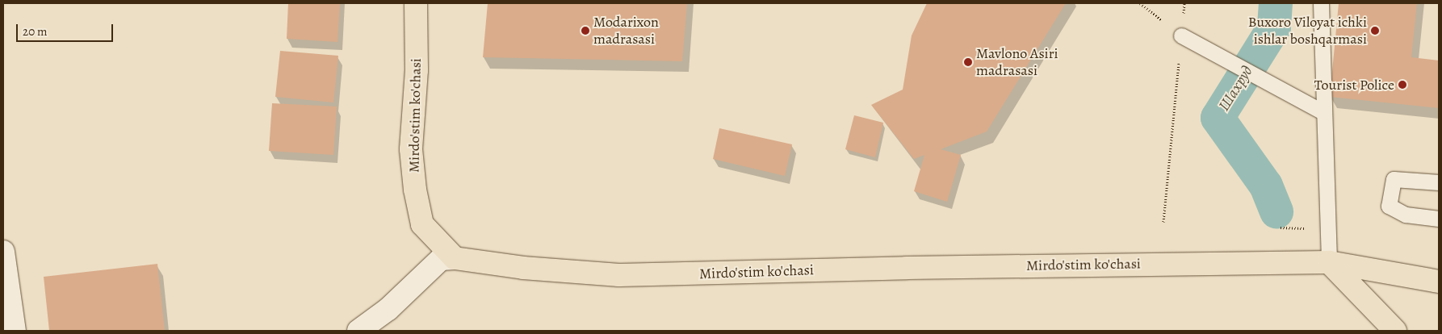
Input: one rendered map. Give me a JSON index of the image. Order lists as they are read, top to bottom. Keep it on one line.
{"streets":{"main road":["Mirdo'stim ko'chasi"]},"water":["Шахруд"],"places":["Modarixon madrasasi","Buxoro Viloyat ichki ishlar boshqarmasi","Mavlono Asiri madrasasi","Tourist Police"],"scale_bar":"20 m"}
